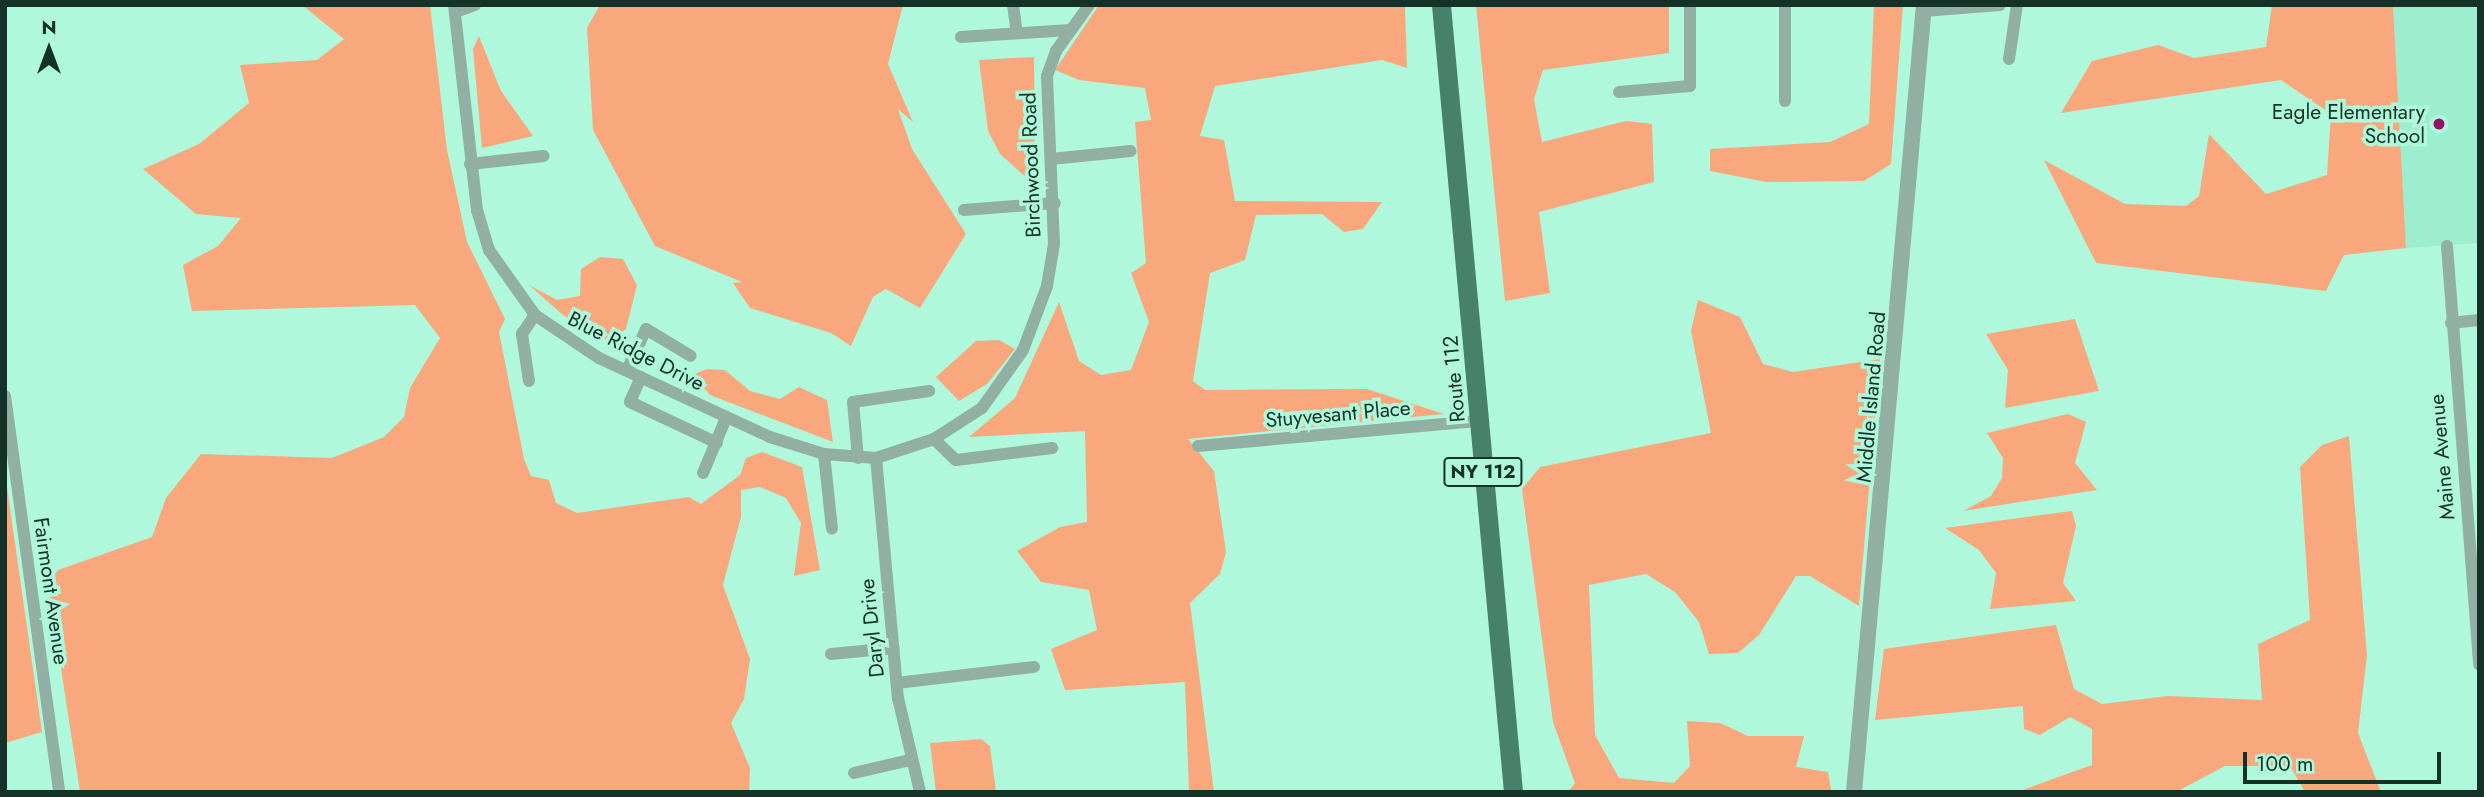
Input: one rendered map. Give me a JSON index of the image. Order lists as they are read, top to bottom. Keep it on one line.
{"streets":{"main road":["Route 112","NY 112"],"street":["Birchwood Road","Blue Ridge Drive","Middle Island Road","Stuyvesant Place","Maine Avenue","Fairmont Avenue","Daryl Drive"]},"crossings":[["Birchwood Road","Blue Ridge Drive"],["Birchwood Road","Daryl Drive"],["Blue Ridge Drive","Daryl Drive"],["Route 112","Stuyvesant Place"]],"places":["Eagle Elementary School"],"scale_bar":"100 m","north":"top"}
